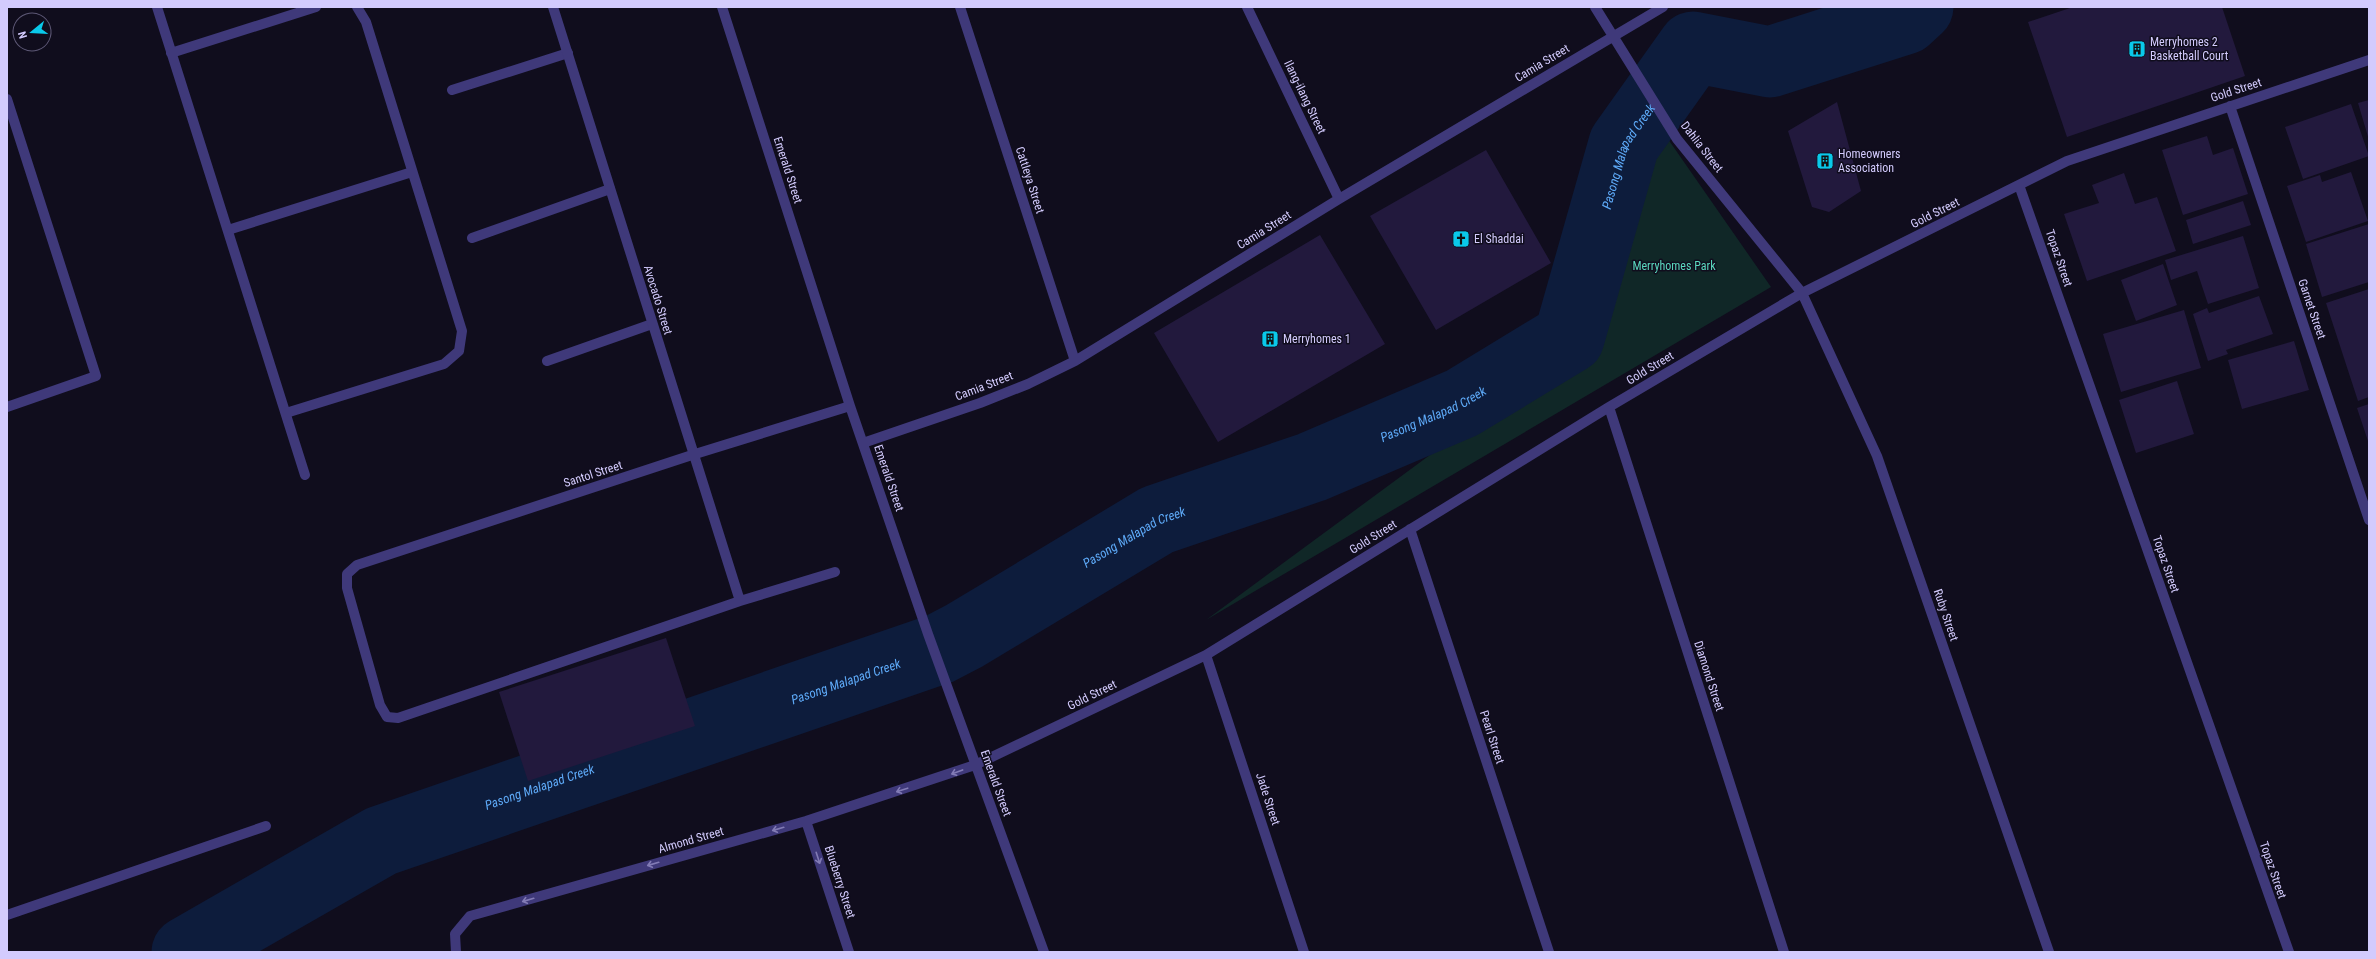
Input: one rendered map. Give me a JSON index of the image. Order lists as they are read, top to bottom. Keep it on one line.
{"streets":{"street":["Camia Street","Gold Street","Ilang-ilang Street","Dahlia Street","Emerald Street","Cattleya Street","Topaz Street","Avocado Street","Garnet Street","Santol Street","Ruby Street","Diamond Street","Pearl Street","Jade Street","Almond Street","Blueberry Street"]},"crossings":[["Camia Street","Ilang-ilang Street"],["Camia Street","Dahlia Street"],["Camia Street","Emerald Street"],["Camia Street","Cattleya Street"],["Gold Street","Dahlia Street"],["Gold Street","Emerald Street"],["Gold Street","Topaz Street"],["Gold Street","Garnet Street"],["Gold Street","Ruby Street"],["Gold Street","Diamond Street"],["Gold Street","Pearl Street"],["Gold Street","Jade Street"],["Gold Street","Almond Street"],["Dahlia Street","Ruby Street"],["Emerald Street","Santol Street"],["Avocado Street","Santol Street"],["Almond Street","Blueberry Street"]],"one_way":["Almond Street","Blueberry Street"],"water":["Pasong Malapad Creek"],"parks":["Merryhomes Park"],"places":{"building":["Merryhomes 2 Basketball Court","Homeowners Association","Merryhomes 1"],"church":["El Shaddai"]},"north":"left"}
